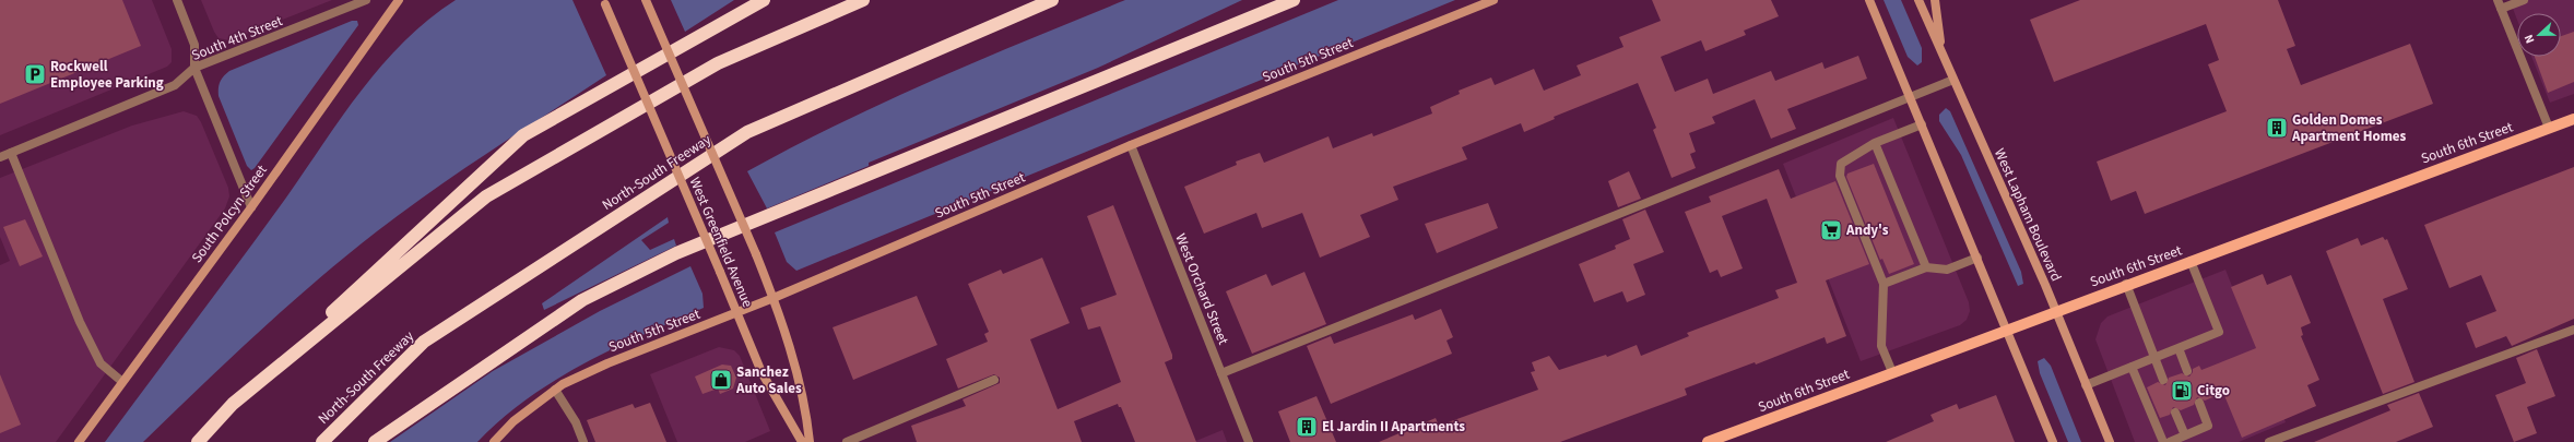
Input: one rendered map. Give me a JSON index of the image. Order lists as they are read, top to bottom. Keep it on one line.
{"streets":{"highway":["North-South Freeway"],"main road":["South 6th Street"],"street":["South 4th Street","South 5th Street","South Polcyn Street","West Lapham Boulevard","West Greenfield Avenue","West Orchard Street"]},"crossings":[["South 5th Street","West Greenfield Avenue"],["South 5th Street","West Orchard Street"],["South 6th Street","West Lapham Boulevard"]],"places":{"parking":["Rockwell Employee Parking"],"building":["Golden Domes Apartment Homes","El Jardin II Apartments"],"supermarket":["Andy's"],"shop":["Sanchez Auto Sales"],"fuel station":["Citgo"]},"north":"left"}
